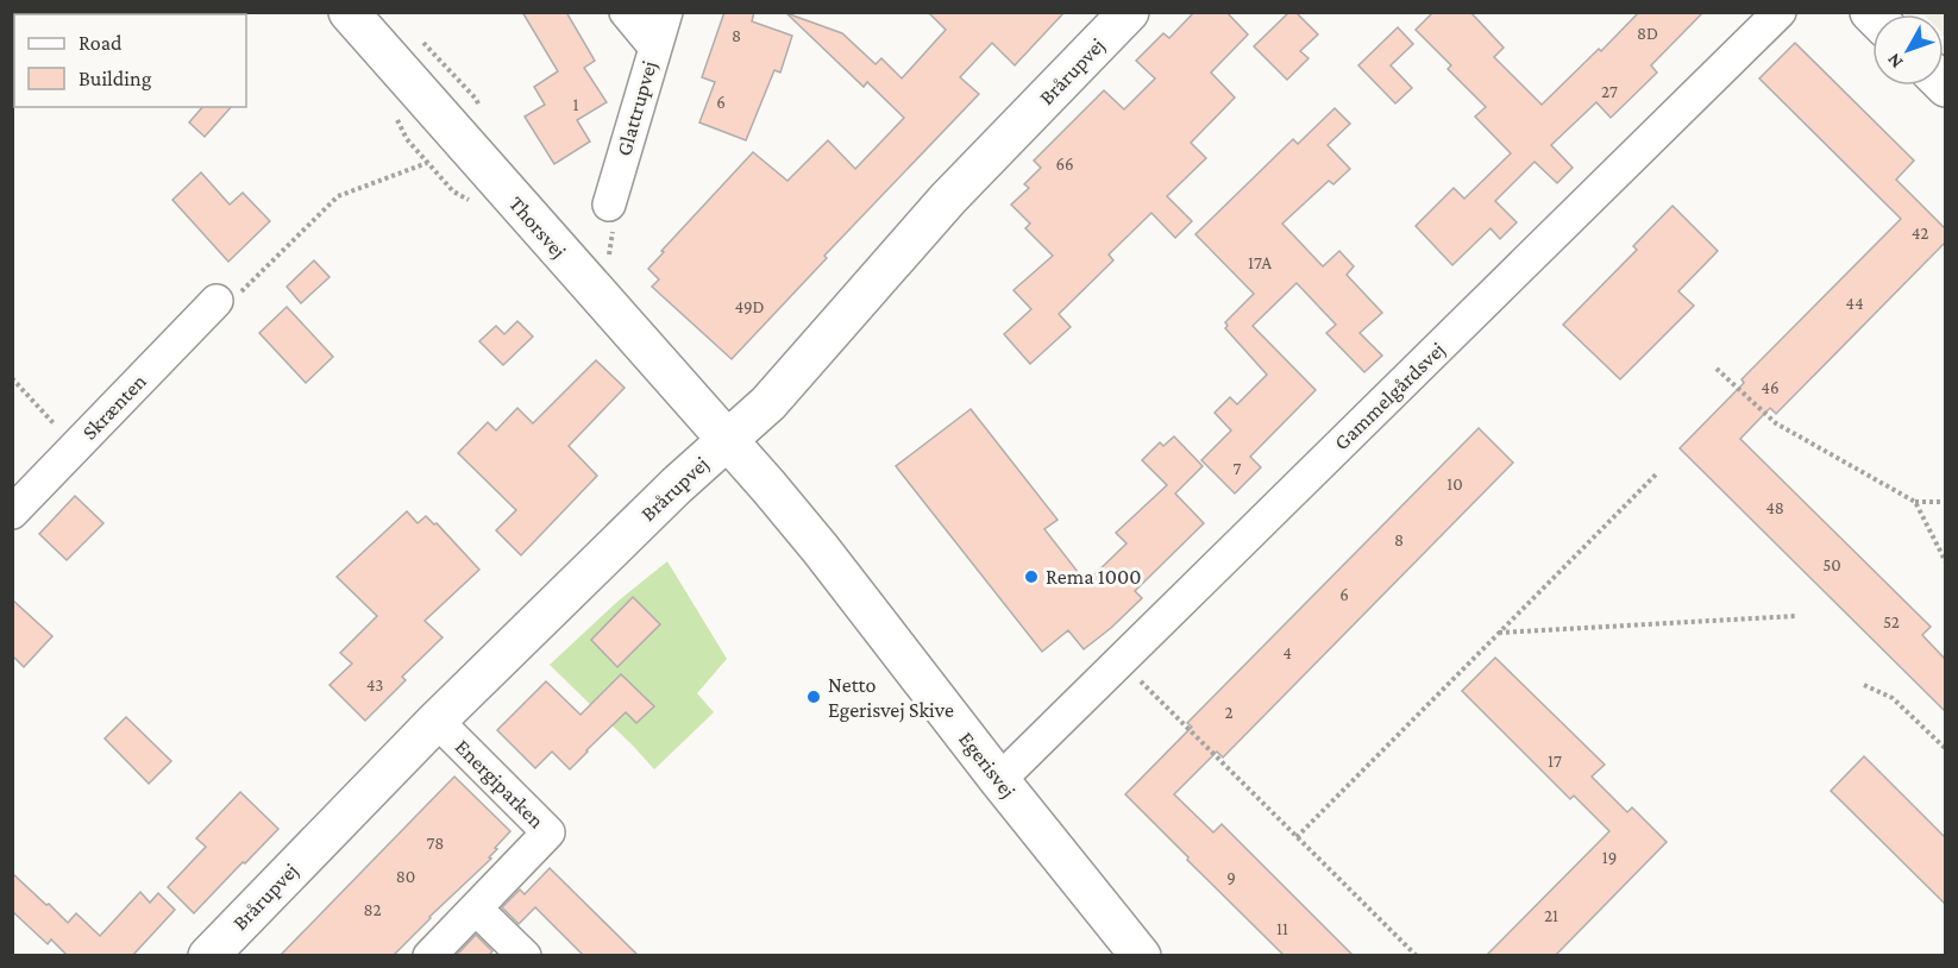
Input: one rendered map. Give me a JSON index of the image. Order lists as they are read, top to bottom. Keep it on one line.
{"streets":{"street":["Brårupvej","Glattrupvej","Thorsvej","Gammelgårdsvej","Skrænten","Egerisvej","Energiparken"]},"crossings":[["Brårupvej","Thorsvej"],["Brårupvej","Egerisvej"],["Brårupvej","Energiparken"],["Thorsvej","Egerisvej"],["Gammelgårdsvej","Egerisvej"]],"places":["Rema 1000","Netto Egerisvej Skive"],"house_numbers":["8D","8","27","6","1","66","42","17A","44","49D","46","7","10","48","8","50","6","52","4","43","2","17","78","19","80","9","82","21","11"],"legend":["Road","Building"],"north":"bottom left"}
